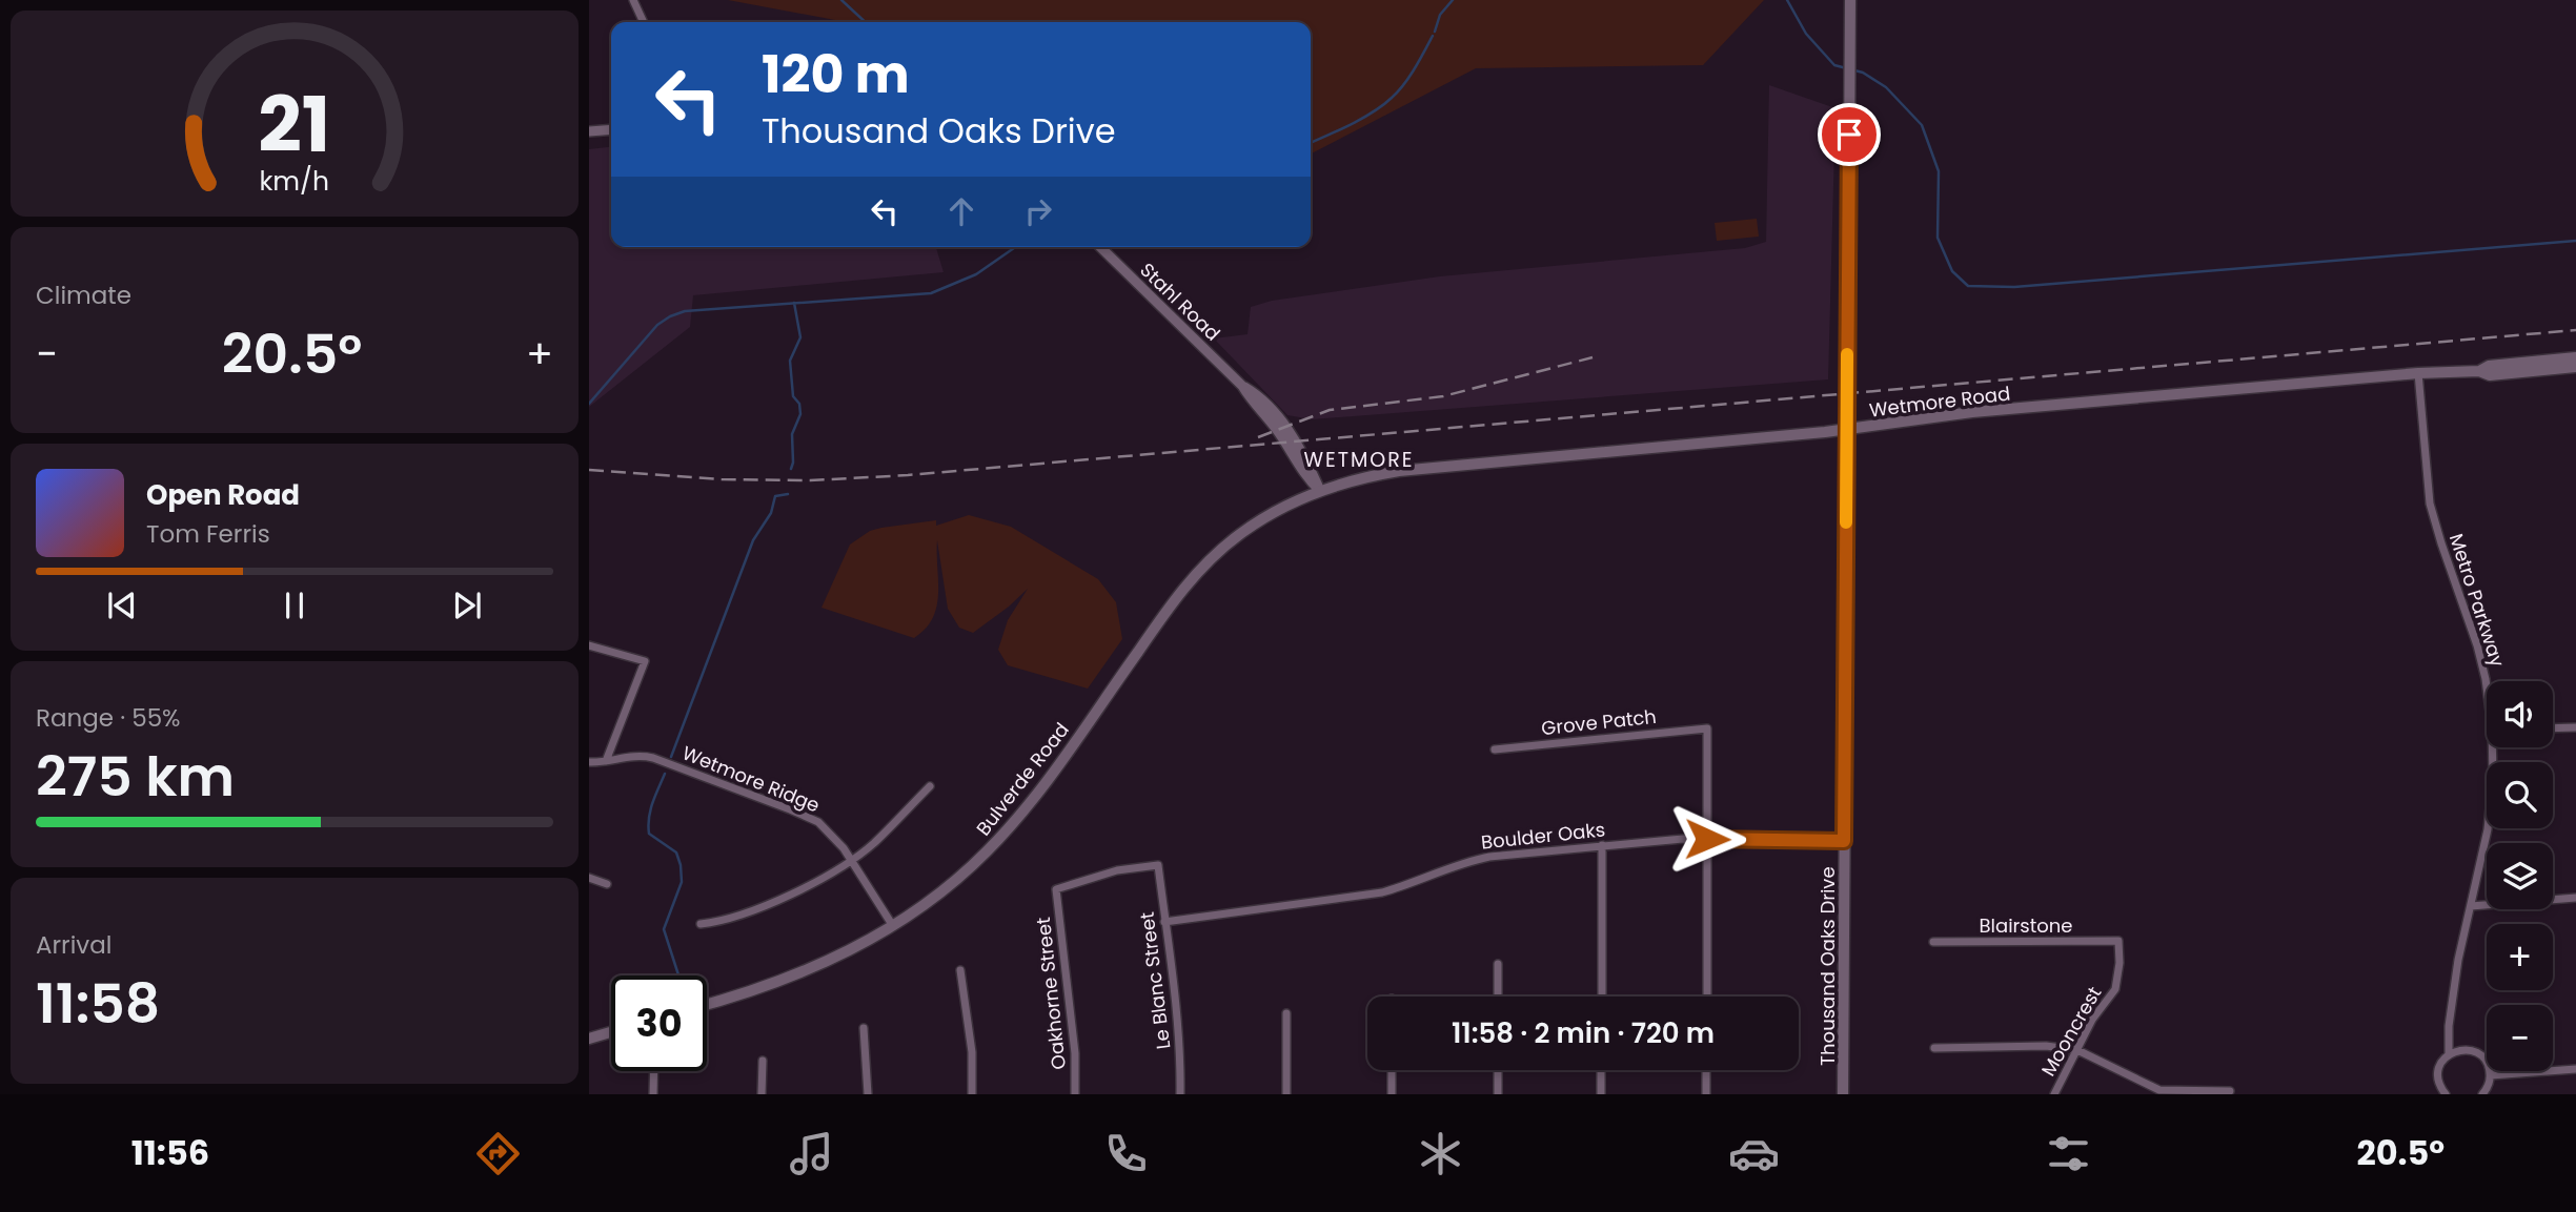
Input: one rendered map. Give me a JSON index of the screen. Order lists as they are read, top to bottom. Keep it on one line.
{"streets":{"main road":["Wetmore Road","Bulverde Road","Thousand Oaks Drive"],"street":["Stahl Road","Metro Parkway","Grove Patch","Wetmore Ridge","Boulder Oaks","Blairstone","Le Blanc Street","Oakhorne Street","Mooncrest"]},"crossings":[["Stahl Road","Wetmore Road"],["Stahl Road","Bulverde Road"],["Wetmore Road","Metro Parkway"],["Wetmore Road","Bulverde Road"],["Wetmore Road","Thousand Oaks Drive"],["Grove Patch","Boulder Oaks"],["Wetmore Ridge","Bulverde Road"],["Boulder Oaks","Thousand Oaks Drive"],["Boulder Oaks","Le Blanc Street"],["Blairstone","Mooncrest"],["Le Blanc Street","Oakhorne Street"]],"districts":["WETMORE"],"page":{"turn":["120 m","Thousand Oaks Drive"],"tile":["Climate",["Range · 55%","275 km"],["Arrival","11:58"]],"heat":["−","20.5°","+"],"song":["Open Road","Tom Ferris"],"map_buttons":["+","−"],"limit":"30","trip":"11:58 · 2 min · 720 m","tabs":["11:56","20.5°"],"gauge":["21","km/h"]}}
